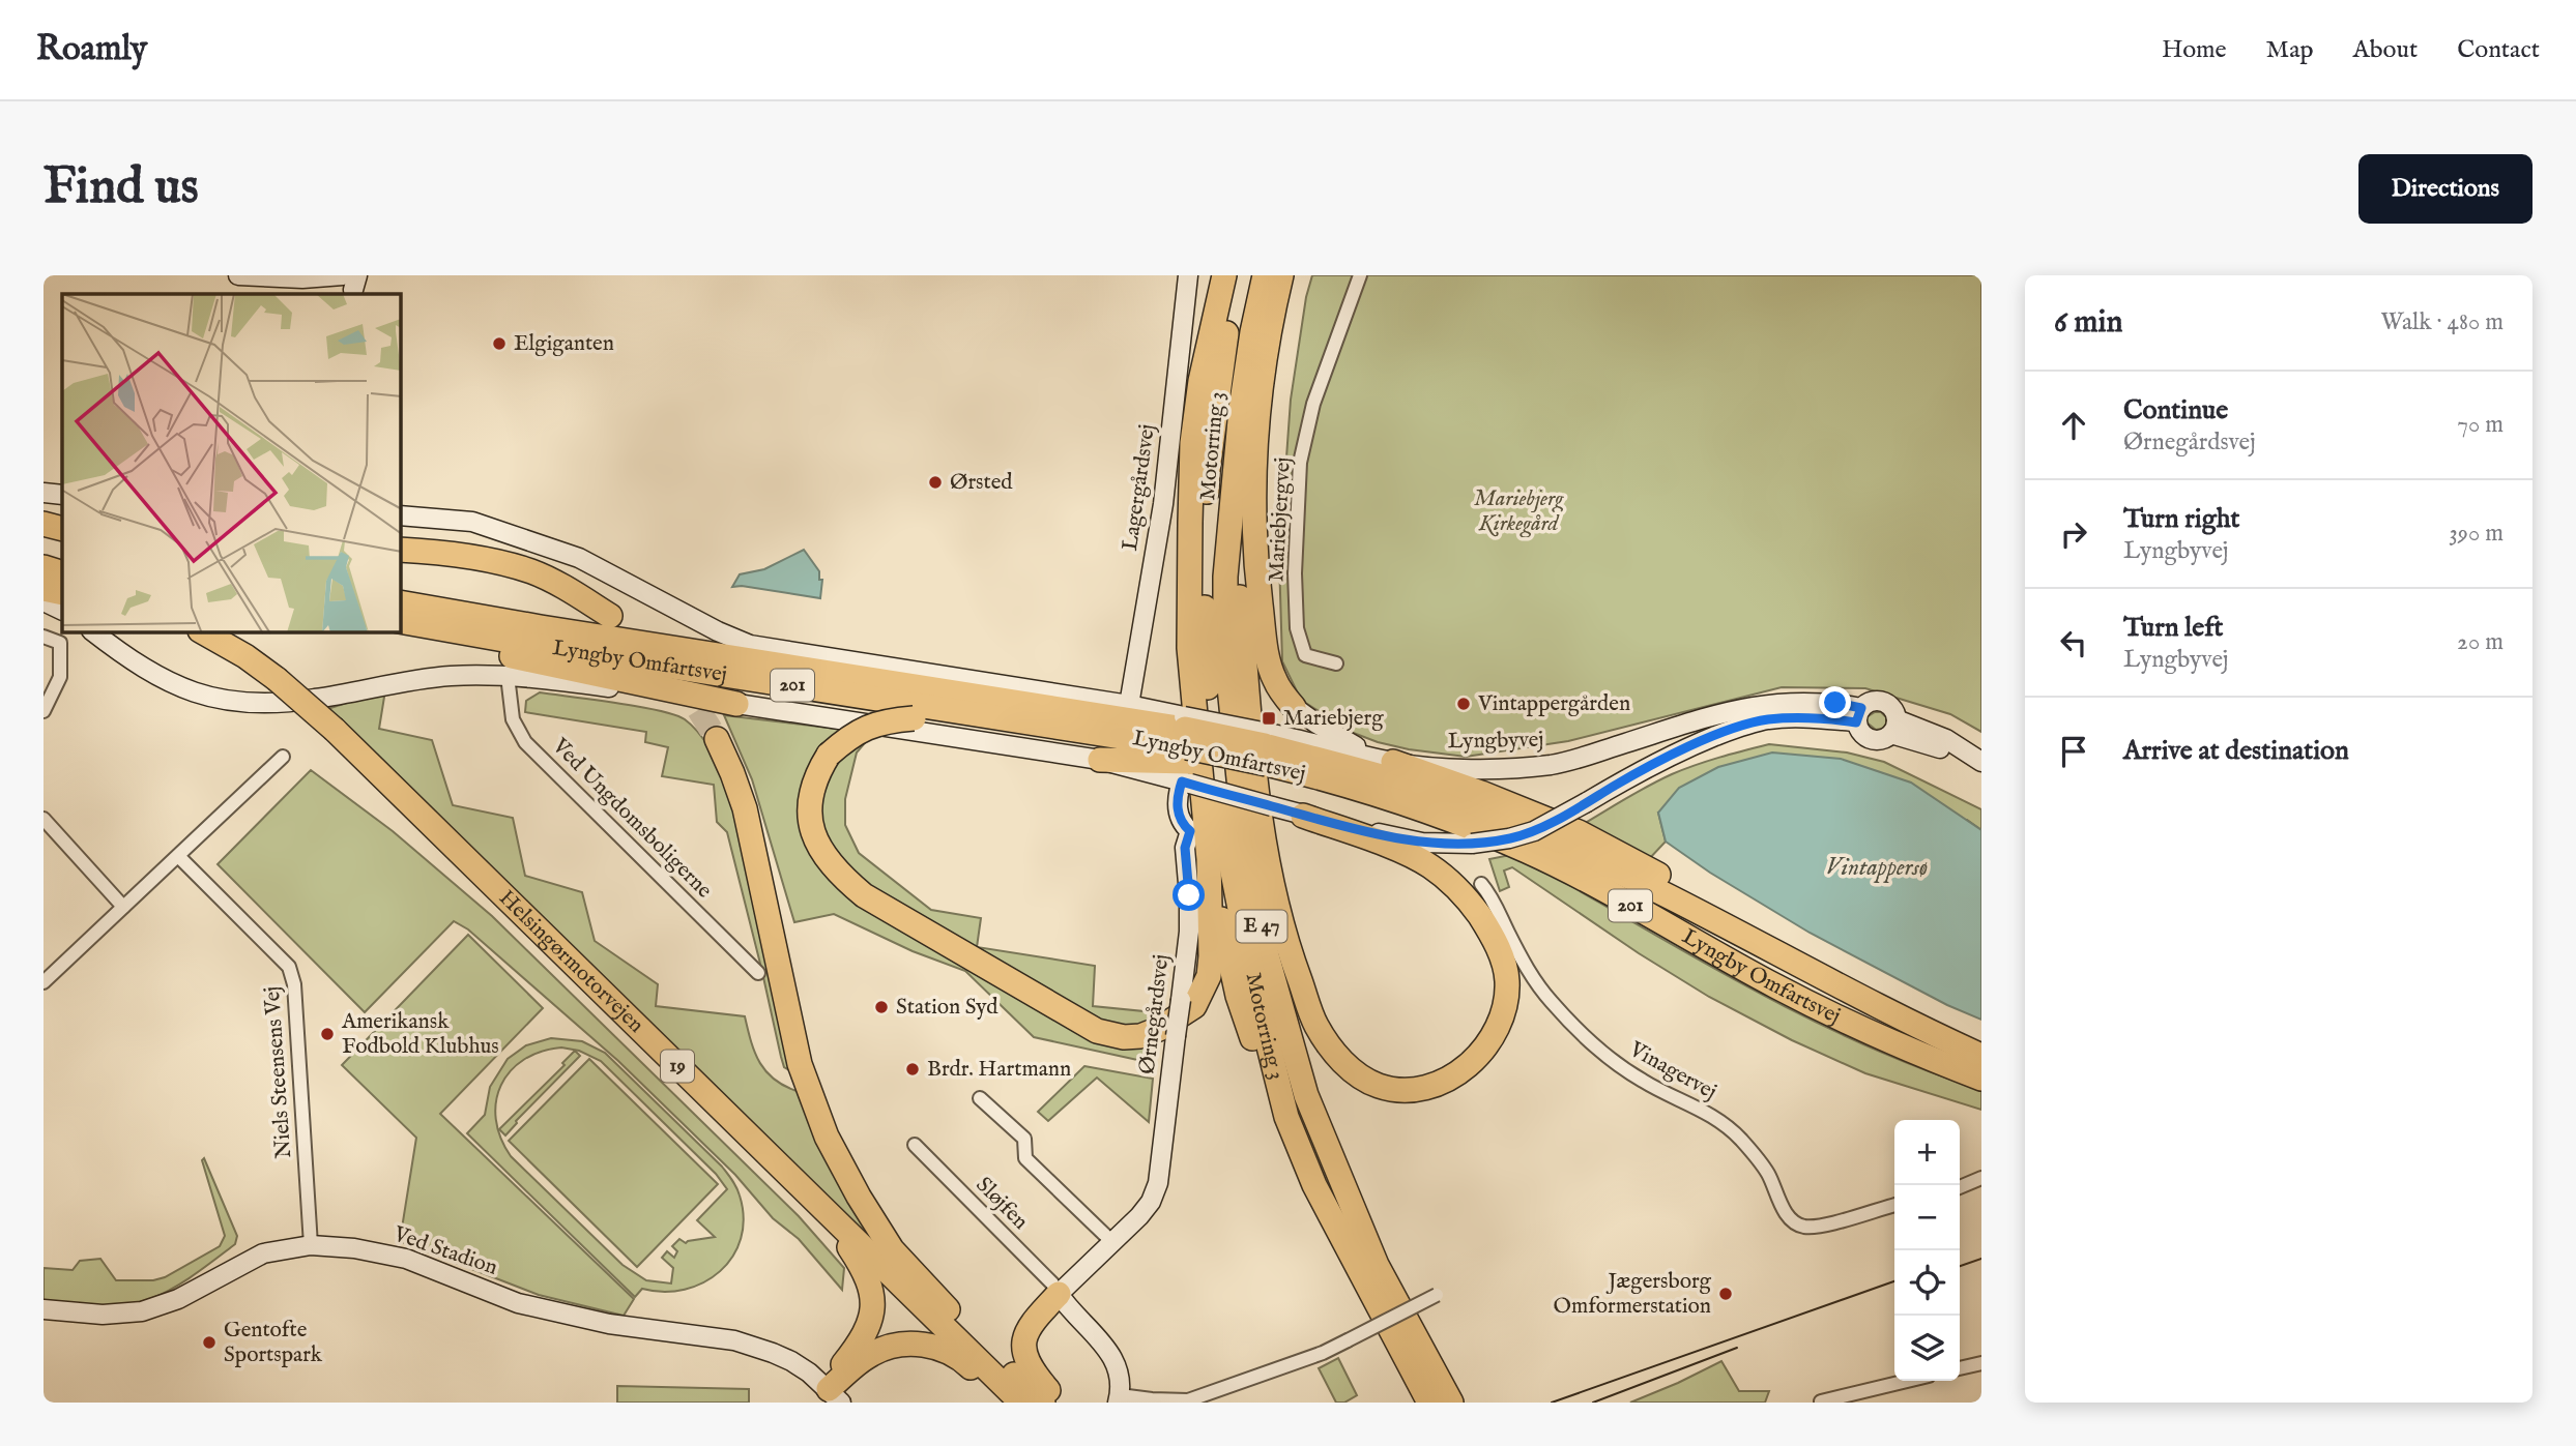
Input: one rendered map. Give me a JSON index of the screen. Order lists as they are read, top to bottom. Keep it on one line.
{"streets":{"highway":["Motorring 3","Lyngby Omfartsvej","201","E 47","Helsingørmotorvejen","19"],"street":["Lagergårdsvej","Mariebjergvej","Lyngbyvej","Ved Ungdomsboligerne","Ørnegårdsvej","Vinagervej","Niels Steensens Vej","Sløjfen","Ved Stadion"]},"crossings":[["Lagergårdsvej","Lyngbyvej"],["Lyngby Omfartsvej","201"],["Lyngby Omfartsvej","Lyngbyvej"],["Lyngby Omfartsvej","Ørnegårdsvej"],["201","Lyngbyvej"],["201","Ørnegårdsvej"],["Lyngbyvej","Ørnegårdsvej"],["Ørnegårdsvej","Sløjfen"],["Niels Steensens Vej","Ved Stadion"]],"water":["Vintappersø"],"parks":["Mariebjerg Kirkegård"],"places":{"other":["Elgiganten","Ørsted","Vintappergården","Station Syd","Amerikansk Fodbold Klubhus","Brdr. Hartmann","Jægersborg Omformerstation","Gentofte Sportspark"],"transit":["Mariebjerg"]},"page":{"header":"Roamly","nav":["Home","Map","About","Contact"],"buttons":"Directions","title":"Find us","heading":["6 min","Walk · 480 m"],"list":[["Continue","Ørnegårdsvej","70 m"],["Turn right","Lyngbyvej","390 m"],["Turn left","Lyngbyvej","20 m"],"Arrive at destination"],"map_buttons":["+","−"]}}
